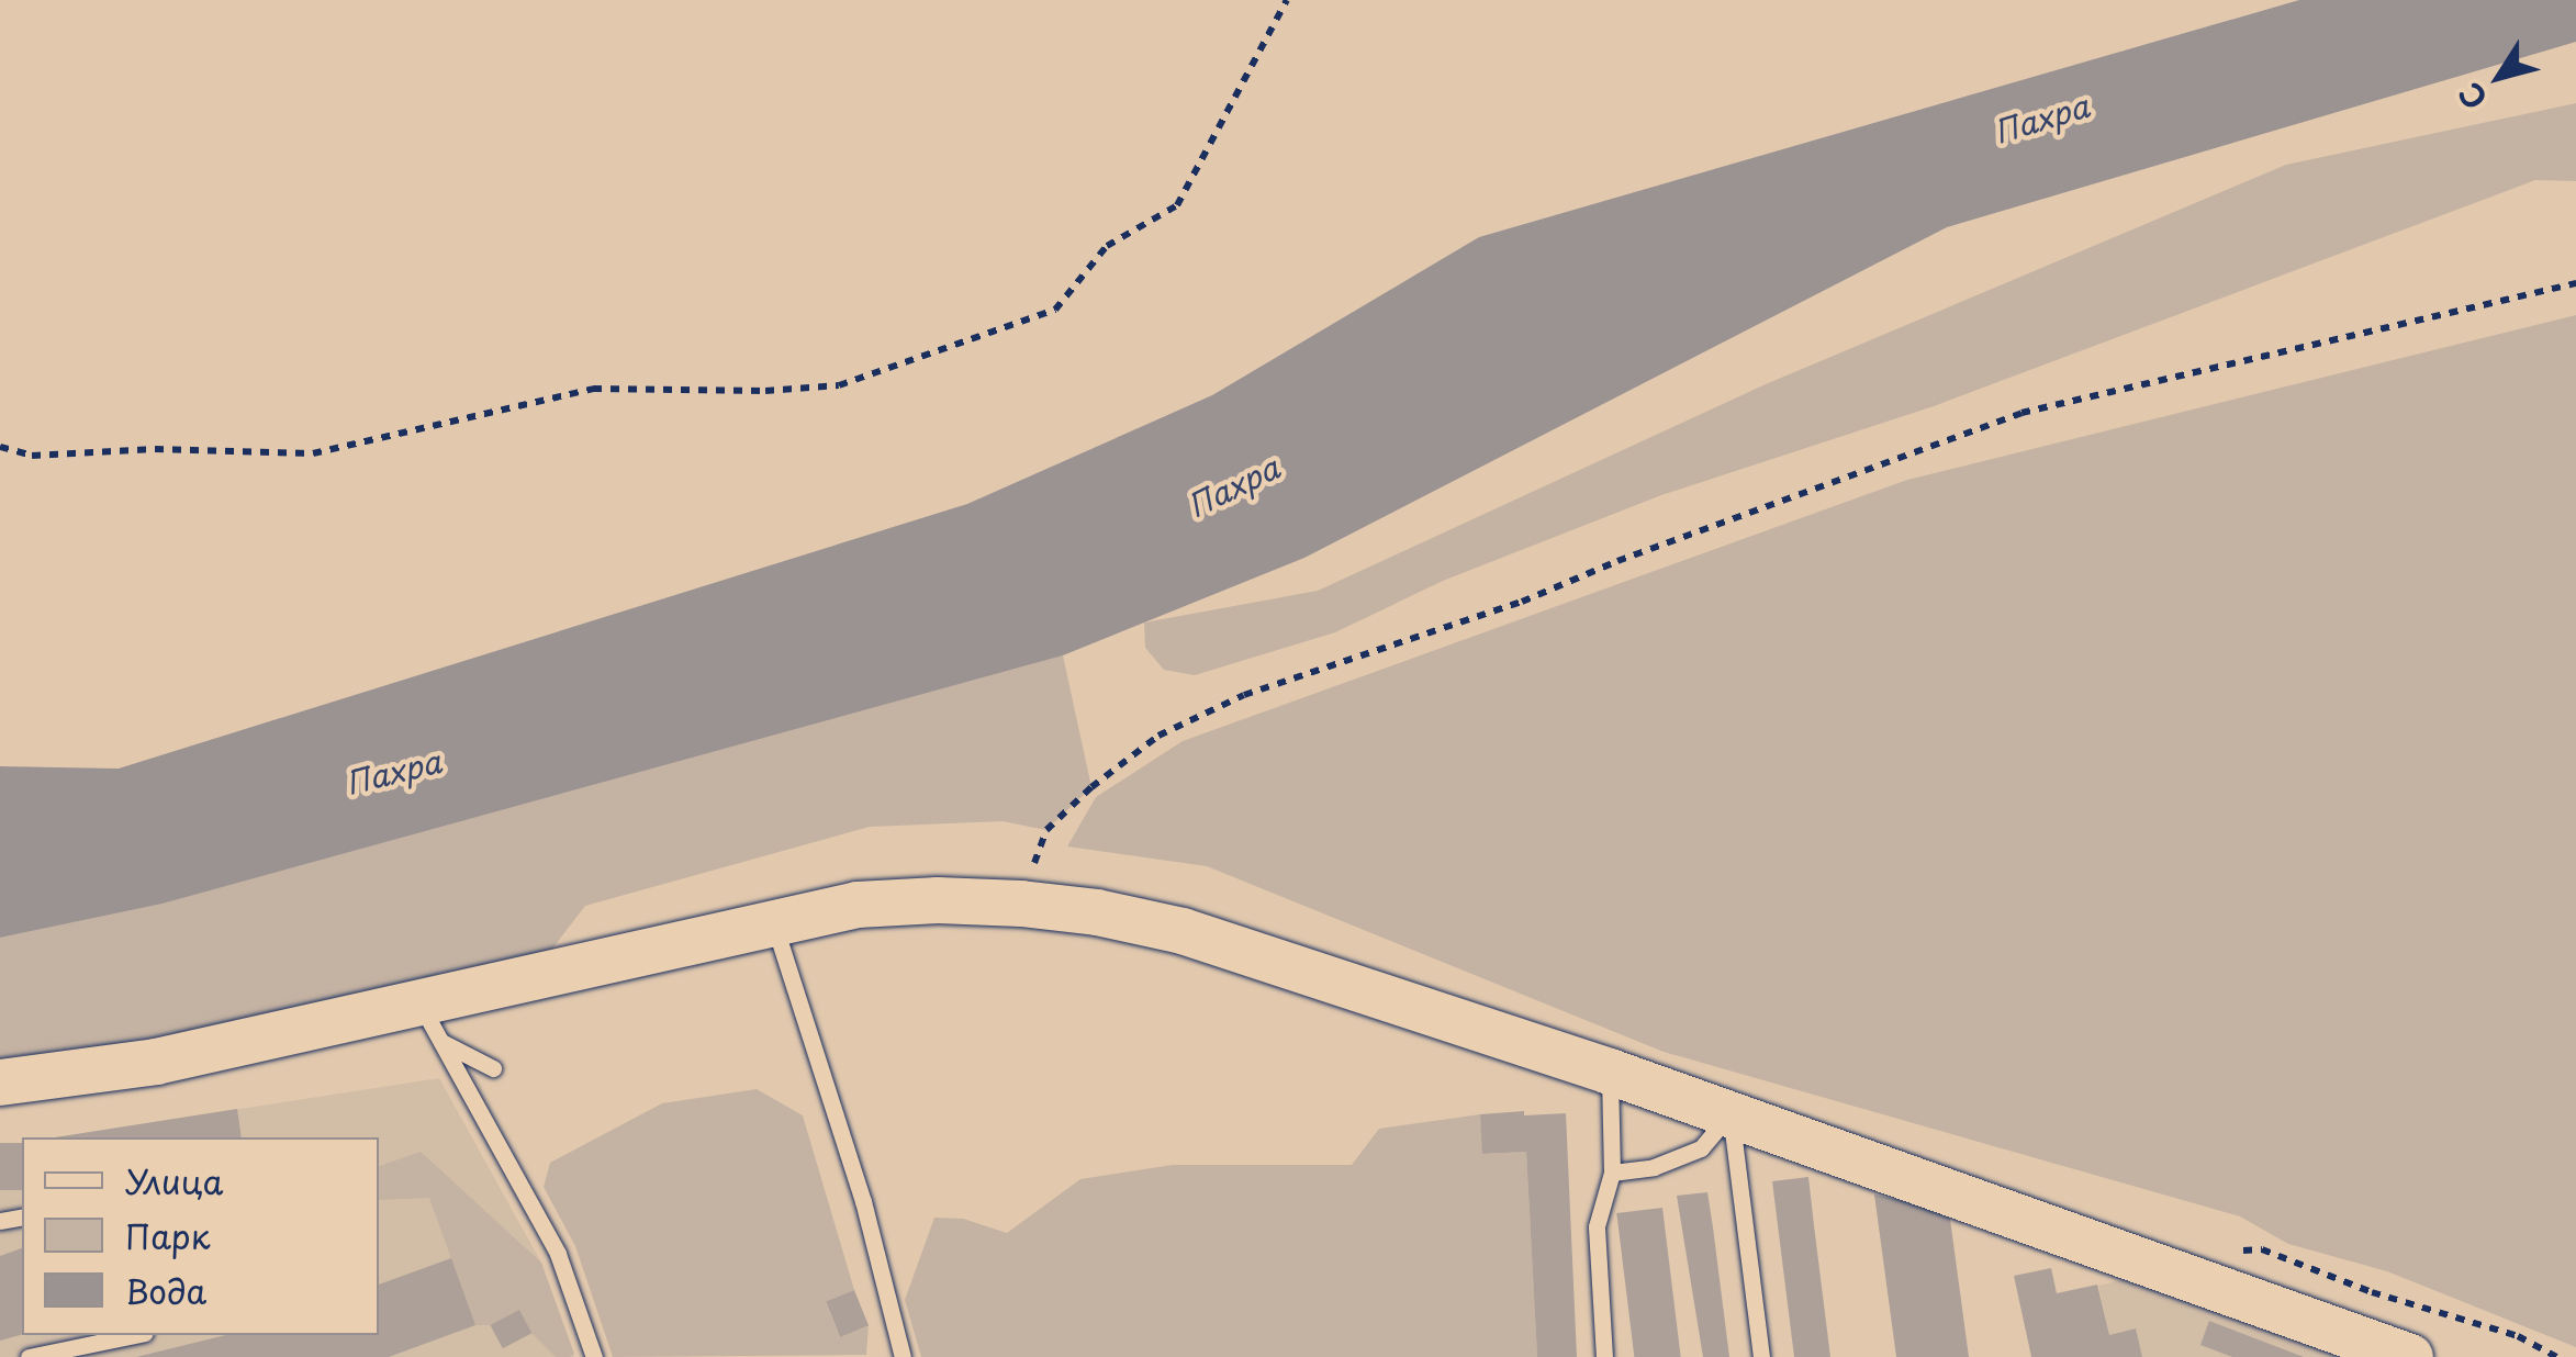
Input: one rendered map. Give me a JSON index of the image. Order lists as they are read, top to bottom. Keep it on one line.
{"water":["Пахра"],"legend":["Улица","Парк","Вода"],"north":"bottom left"}
